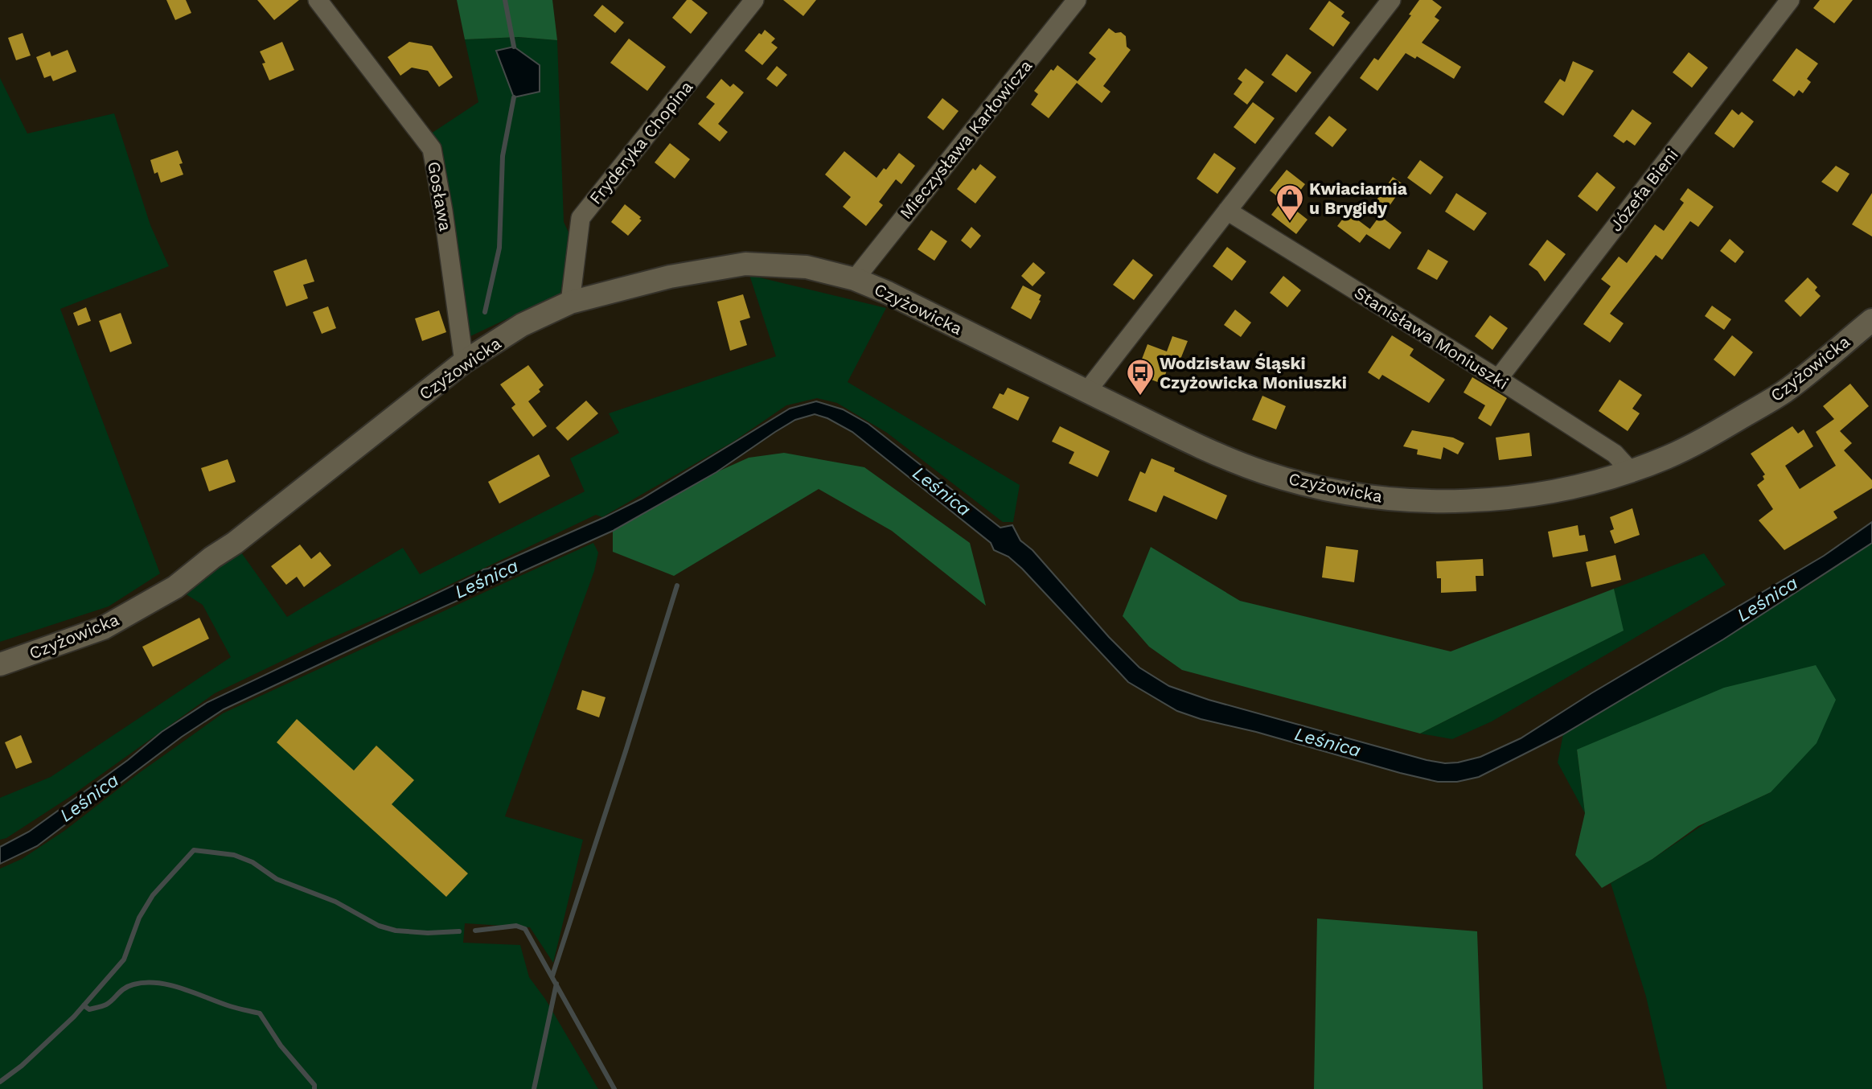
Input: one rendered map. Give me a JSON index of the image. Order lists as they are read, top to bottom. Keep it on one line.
{"streets":{"street":["Mieczysława Karłowicza","Fryderyka Chopina","Józefa Bieni","Gosława","Czyżowicka","Stanisława Moniuszki"]},"crossings":[["Mieczysława Karłowicza","Czyżowicka"],["Fryderyka Chopina","Czyżowicka"],["Józefa Bieni","Stanisława Moniuszki"],["Gosława","Czyżowicka"],["Czyżowicka","Stanisława Moniuszki"]],"water":["Leśnica"],"places":{"shop":["Kwiaciarnia u Brygidy"],"bus stop":["Wodzisław Śląski Czyżowicka Moniuszki"]}}
